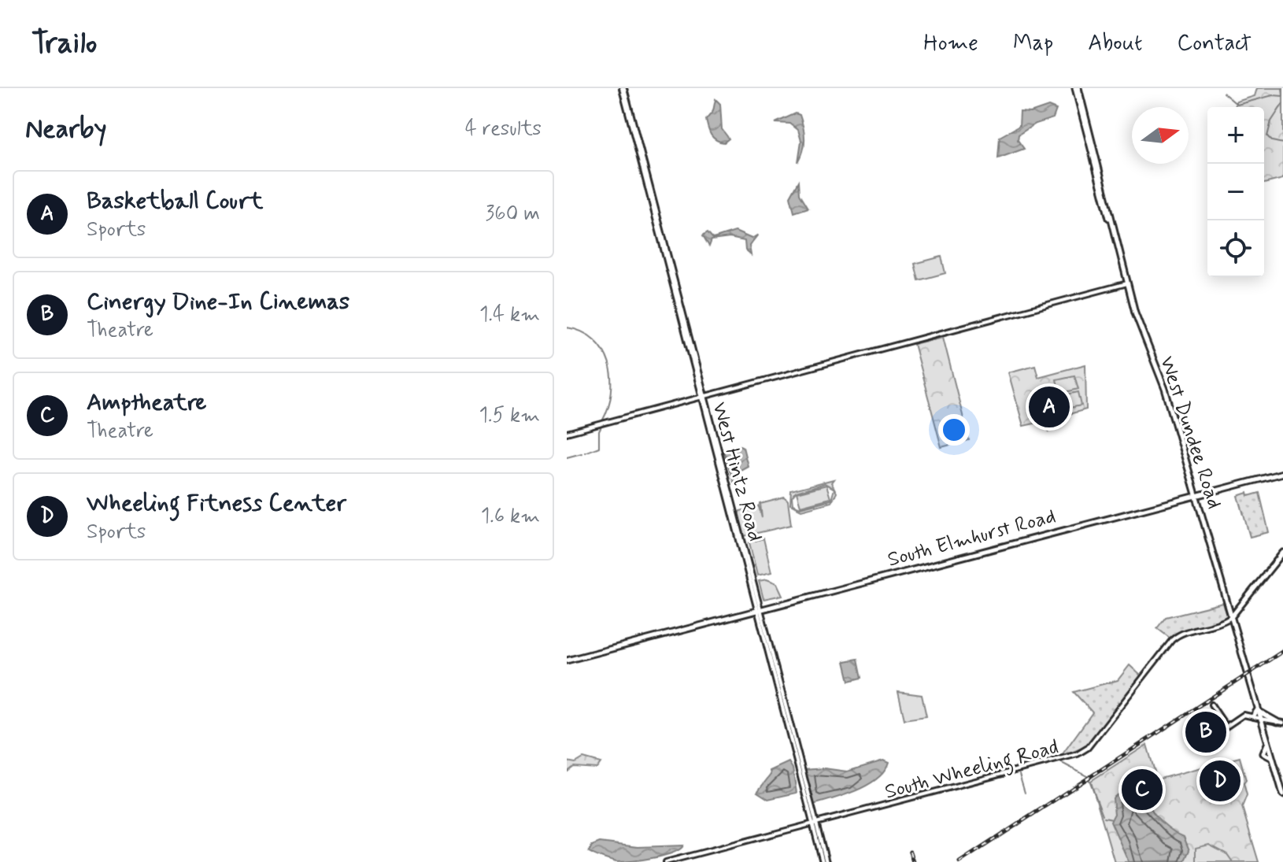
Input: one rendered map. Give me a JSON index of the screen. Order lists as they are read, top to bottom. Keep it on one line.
{"streets":{"main road":["West Dundee Road","West Hintz Road","South Elmhurst Road","South Wheeling Road"]},"crossings":[["West Dundee Road","South Elmhurst Road"],["West Dundee Road","South Wheeling Road"],["West Hintz Road","South Elmhurst Road"],["West Hintz Road","South Wheeling Road"]],"north":"right","page":{"header":"Trailo","nav":["Home","Map","About","Contact"],"heading":["Nearby","4 results"],"map_buttons":["+","−"],"list":[{"mark":"A","name":"Basketball Court","note":"Sports","value":"360 m"},{"mark":"B","name":"Cinergy Dine-In Cinemas","note":"Theatre","value":"1.4 km"},{"mark":"C","name":"Amptheatre","note":"Theatre","value":"1.5 km"},{"mark":"D","name":"Wheeling Fitness Center","note":"Sports","value":"1.6 km"}],"pins":["A","B","D","C"]}}
